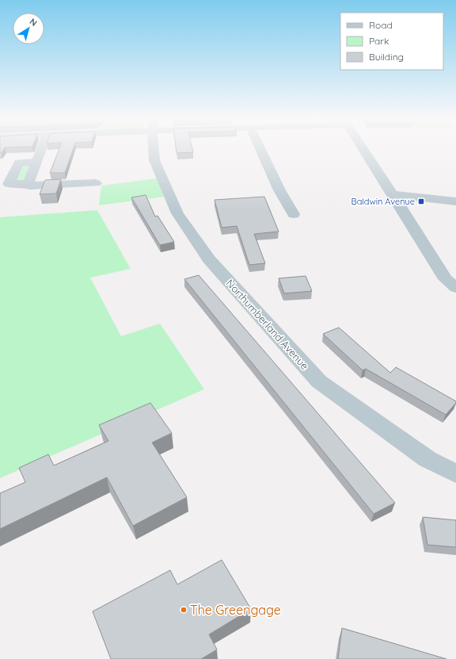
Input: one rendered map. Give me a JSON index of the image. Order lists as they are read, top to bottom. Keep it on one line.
{"streets":{"street":["Northumberland Avenue"]},"places":{"transit":["Baldwin Avenue"],"other":["The Greengage"]},"legend":["Road","Park","Building"],"north":"top right"}
